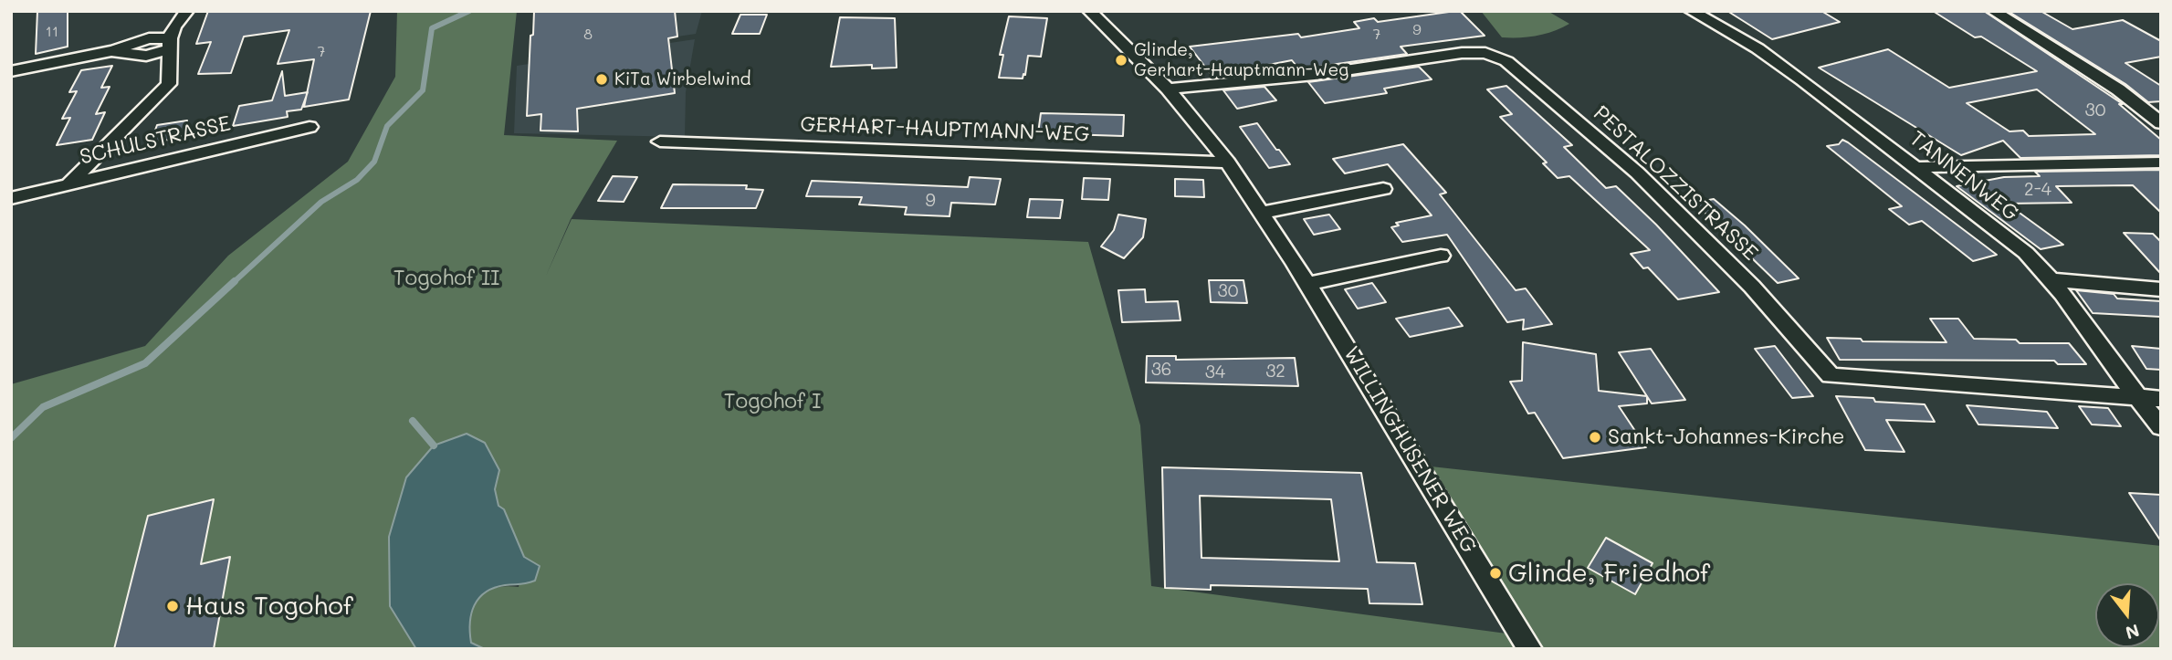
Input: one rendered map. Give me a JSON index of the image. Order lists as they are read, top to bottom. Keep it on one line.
{"streets":{"street":["GERHART-HAUPTMANN-WEG","SCHULSTRASSE","TANNENWEG","PESTALOZZISTRASSE","WILLINGHUSENER WEG"]},"crossings":[["GERHART-HAUPTMANN-WEG","WILLINGHUSENER WEG"],["TANNENWEG","PESTALOZZISTRASSE"],["PESTALOZZISTRASSE","WILLINGHUSENER WEG"]],"parks":["Togohof II","Togohof I"],"places":["Glinde, Gerhart-Hauptmann-Weg","KiTa Wirbelwind","Sankt-Johannes-Kirche","Glinde, Friedhof","Haus Togohof"],"house_numbers":["9","11","8","7","7","30","2-4","9","30","36","32","34"],"north":"bottom"}
